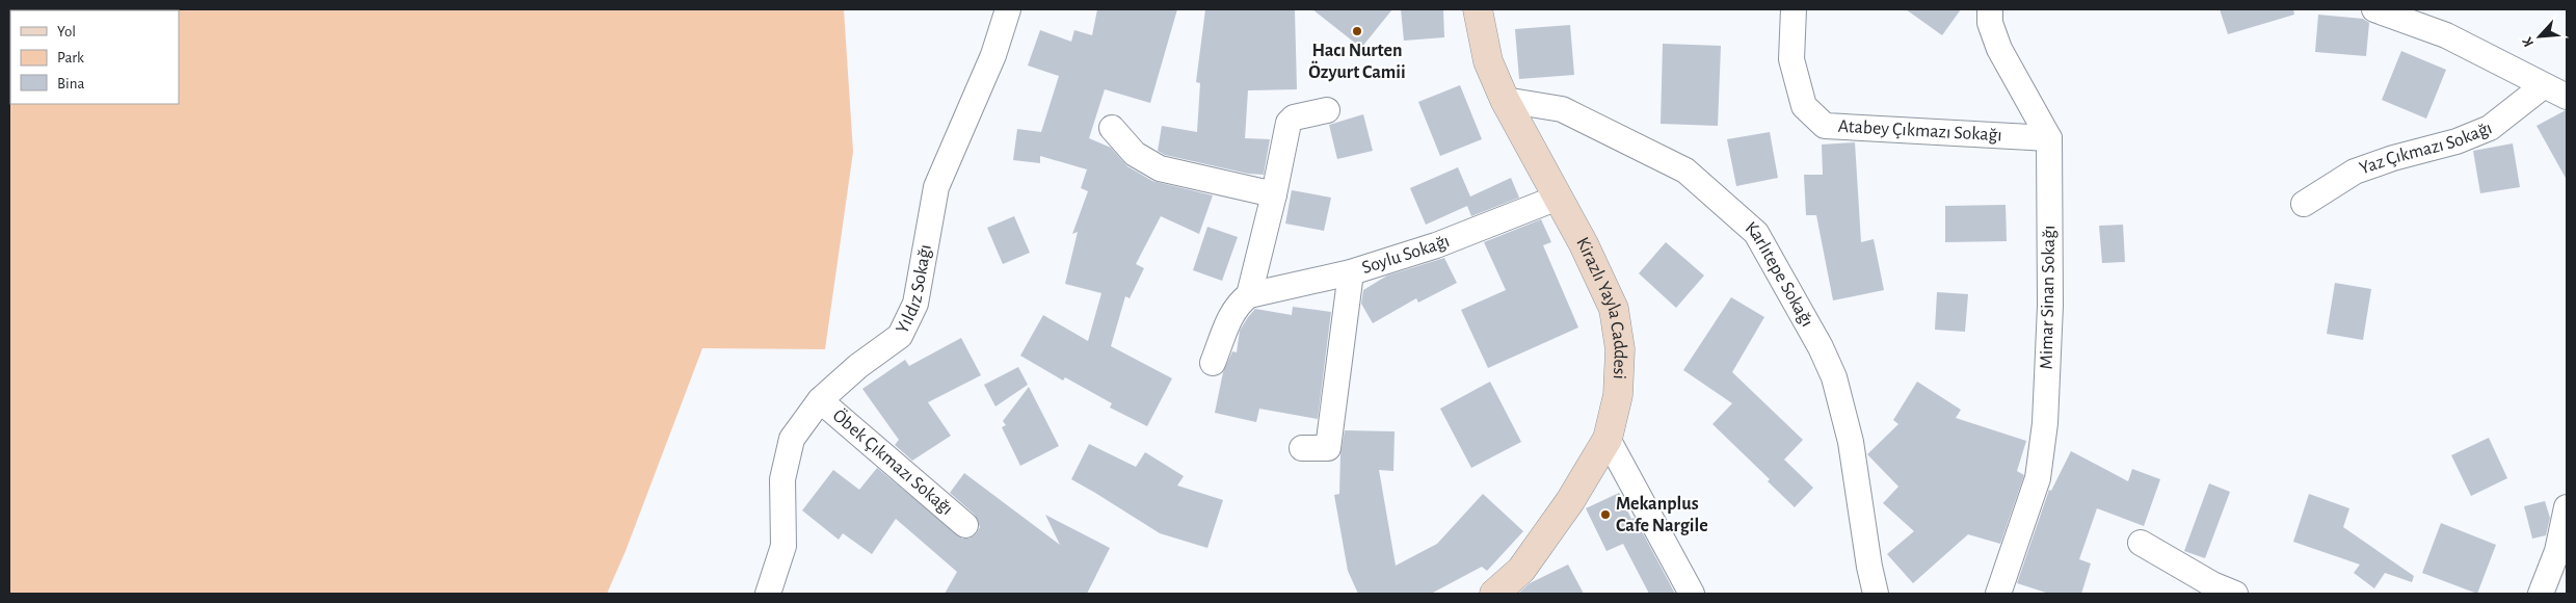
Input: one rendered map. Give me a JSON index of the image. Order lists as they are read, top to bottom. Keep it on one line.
{"streets":{"main road":["Kirazlı Yayla Caddesi"],"street":["Atabey Çıkmazı Sokağı","Yaz Çıkmazı Sokağı","Soylu Sokağı","Karlıtepe Sokağı","Yıldız Sokağı","Mimar Sinan Sokağı","Öbek Çıkmazı Sokağı"]},"crossings":[["Atabey Çıkmazı Sokağı","Mimar Sinan Sokağı"],["Soylu Sokağı","Kirazlı Yayla Caddesi"],["Karlıtepe Sokağı","Kirazlı Yayla Caddesi"],["Yıldız Sokağı","Öbek Çıkmazı Sokağı"]],"places":["Hacı Nurten Özyurt Camii","Mekanplus Cafe Nargile"],"legend":["Yol","Park","Bina"],"north":"bottom left"}
